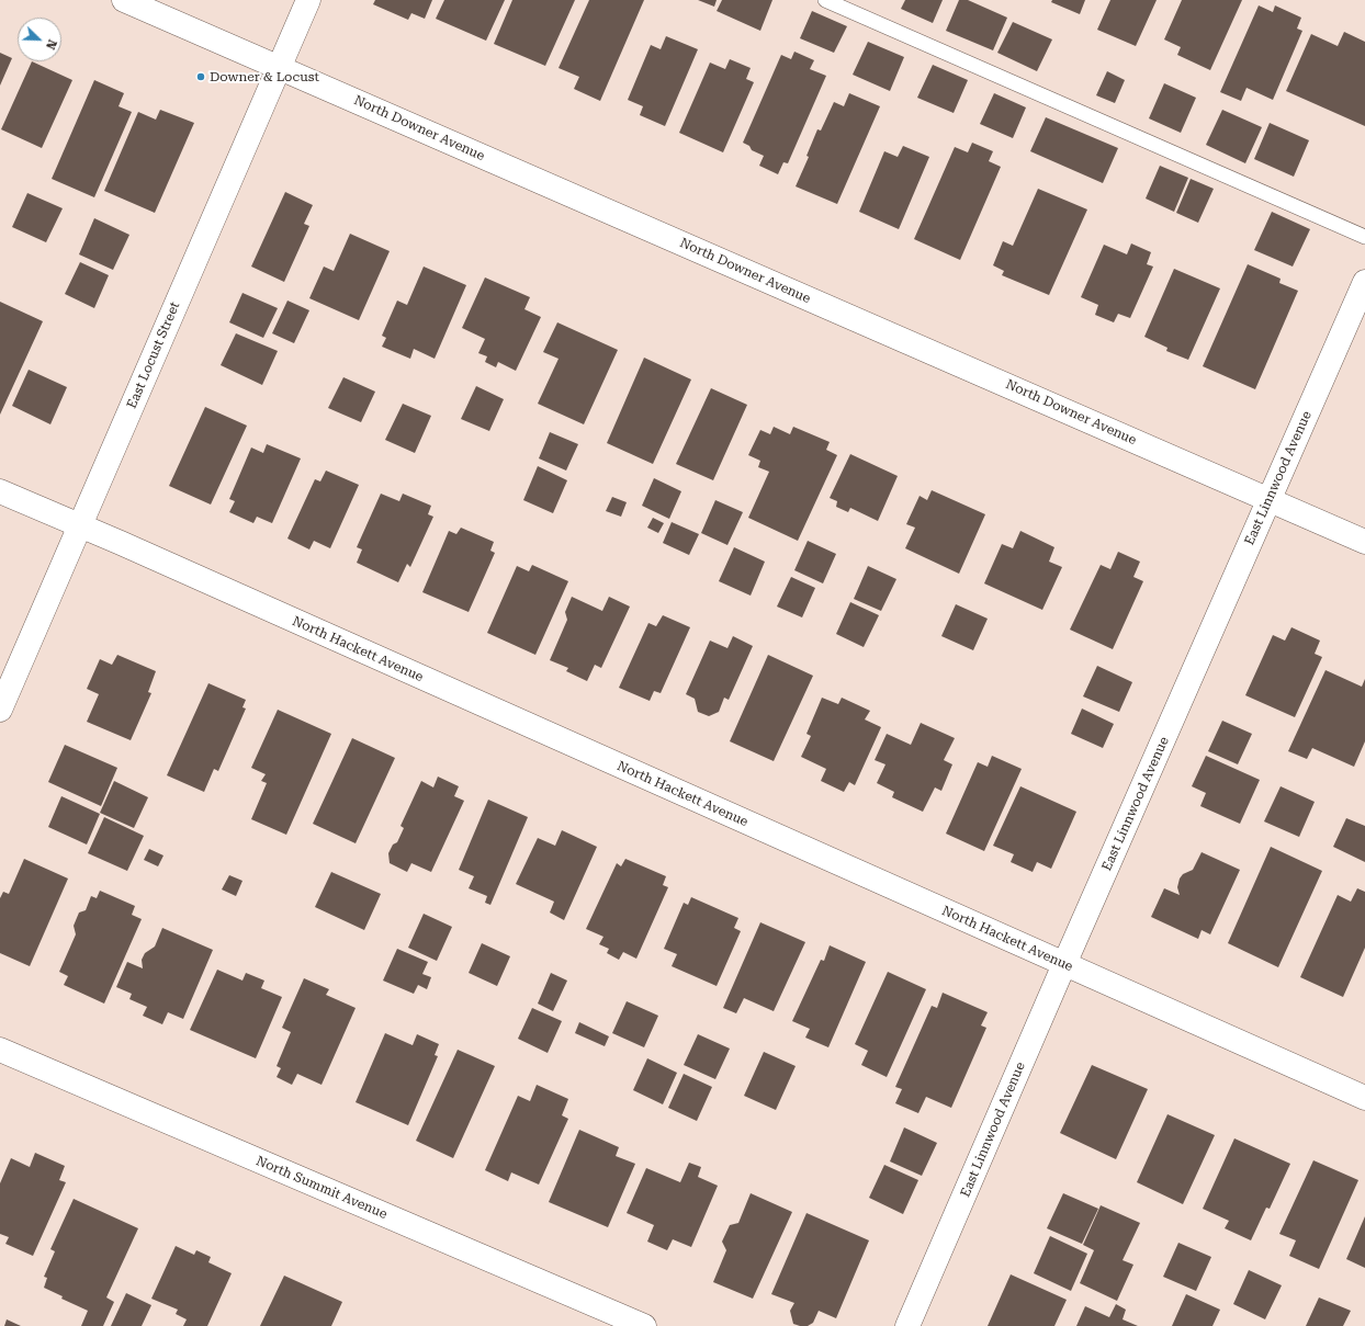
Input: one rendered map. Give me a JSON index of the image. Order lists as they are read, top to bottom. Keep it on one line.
{"streets":{"street":["North Downer Avenue","East Locust Street","East Linnwood Avenue","North Hackett Avenue","North Summit Avenue"]},"crossings":[["North Downer Avenue","East Locust Street"],["North Downer Avenue","East Linnwood Avenue"],["East Locust Street","North Hackett Avenue"],["East Linnwood Avenue","North Hackett Avenue"]],"places":["Downer & Locust"],"north":"bottom right"}
